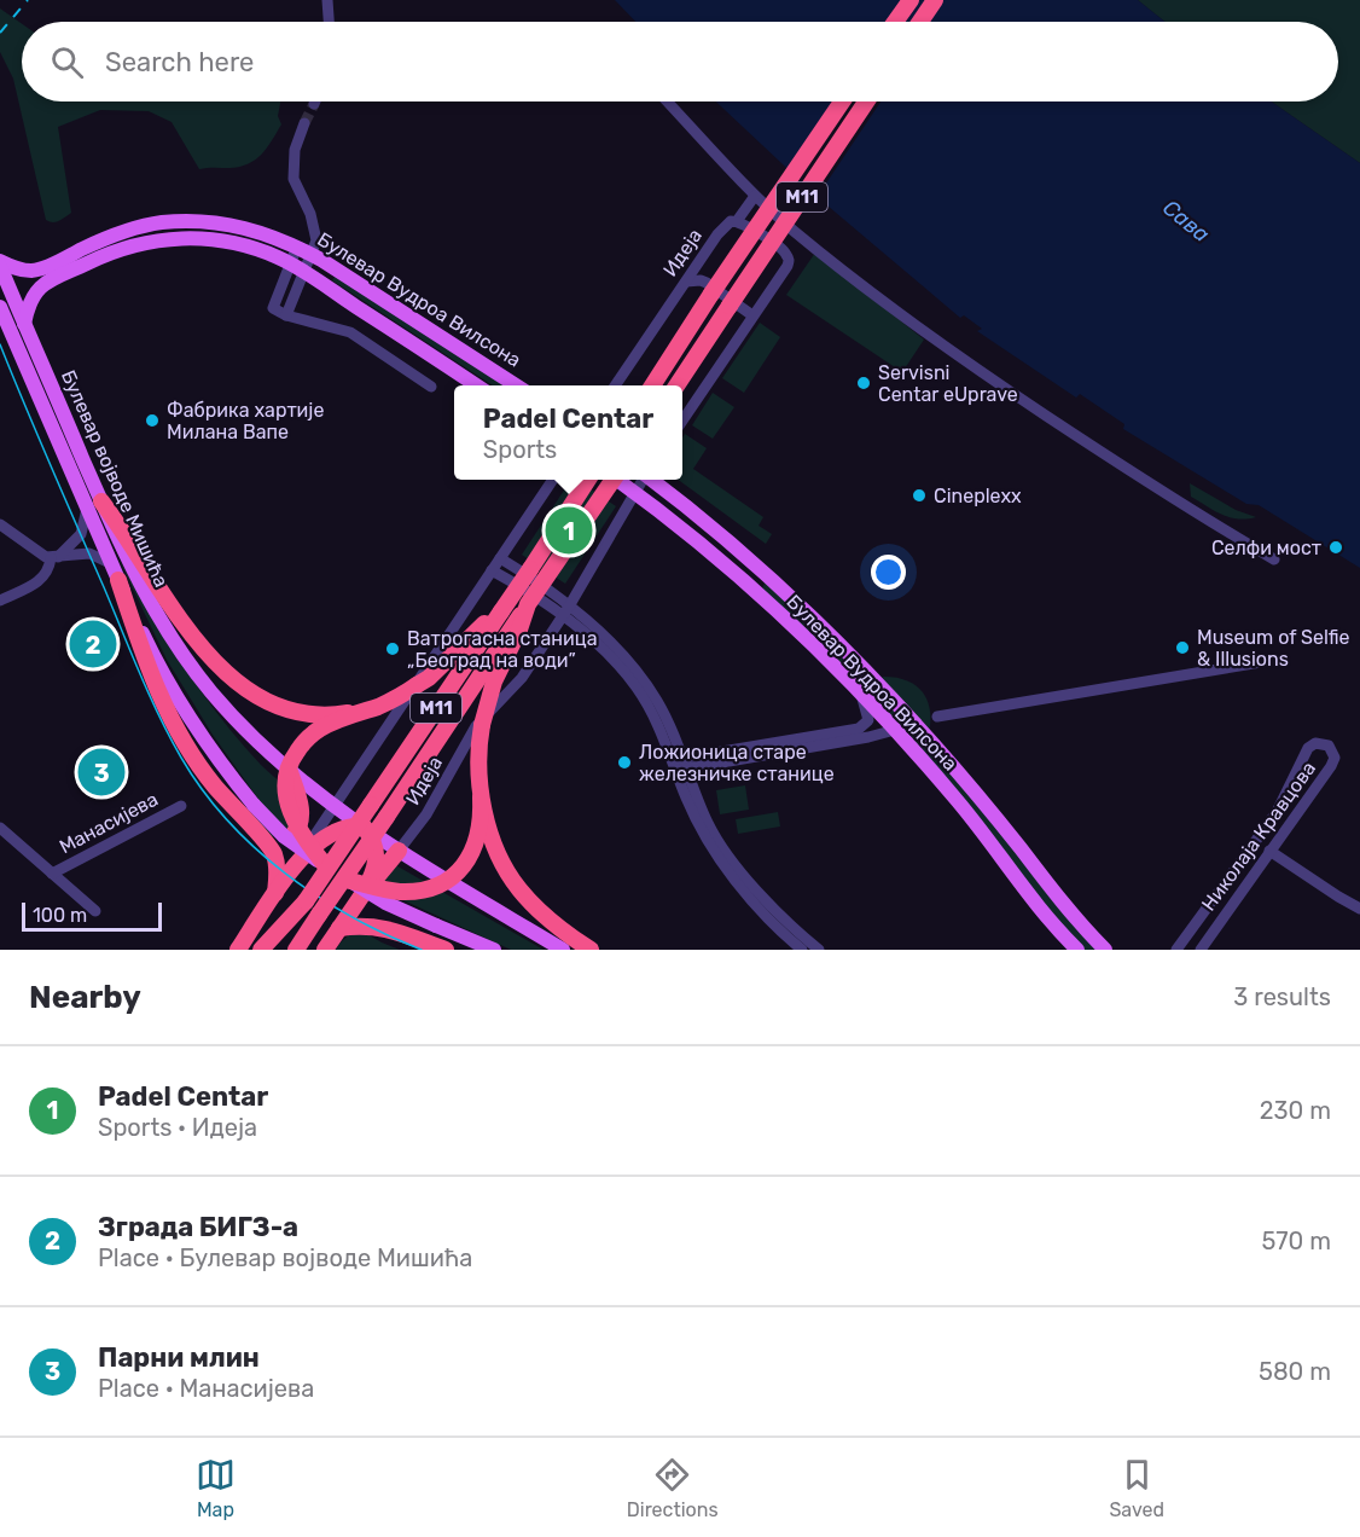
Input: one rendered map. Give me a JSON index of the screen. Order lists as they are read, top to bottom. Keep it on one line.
{"streets":{"highway":["M11"],"main road":["Булевар Вудроа Вилсона","Булевар војводе Мишића"],"street":["Идеја","Манасијева","Николаја Кравцова"]},"crossings":[["Идеја","Булевар Вудроа Вилсона"],["Идеја","Булевар војводе Мишића"],["Булевар Вудроа Вилсона","Булевар војводе Мишића"]],"water":["Сава"],"places":["Servisni Centar eUprave","Фабрика хартије Милана Вапе","Cineplexx","Селфи мост","Museum of Selfie & Illusions","Ватрогасна станица „Београд на води”","Ложионица старе железничке станице"],"scale_bar":"100 m","page":{"search":"Search here","popup":["Padel Centar","Sports"],"pins":["1","2","3"],"scale":"100 m","heading":["Nearby","3 results"],"list":[{"mark":"1","name":"Padel Centar","note":"Sports · Идеја","value":"230 m"},{"mark":"2","name":"Зграда БИГЗ-а","note":"Place · Булевар војводе Мишића","value":"570 m"},{"mark":"3","name":"Парни млин","note":"Place · Манасијева","value":"580 m"}],"nav":["Map","Directions","Saved"]}}
